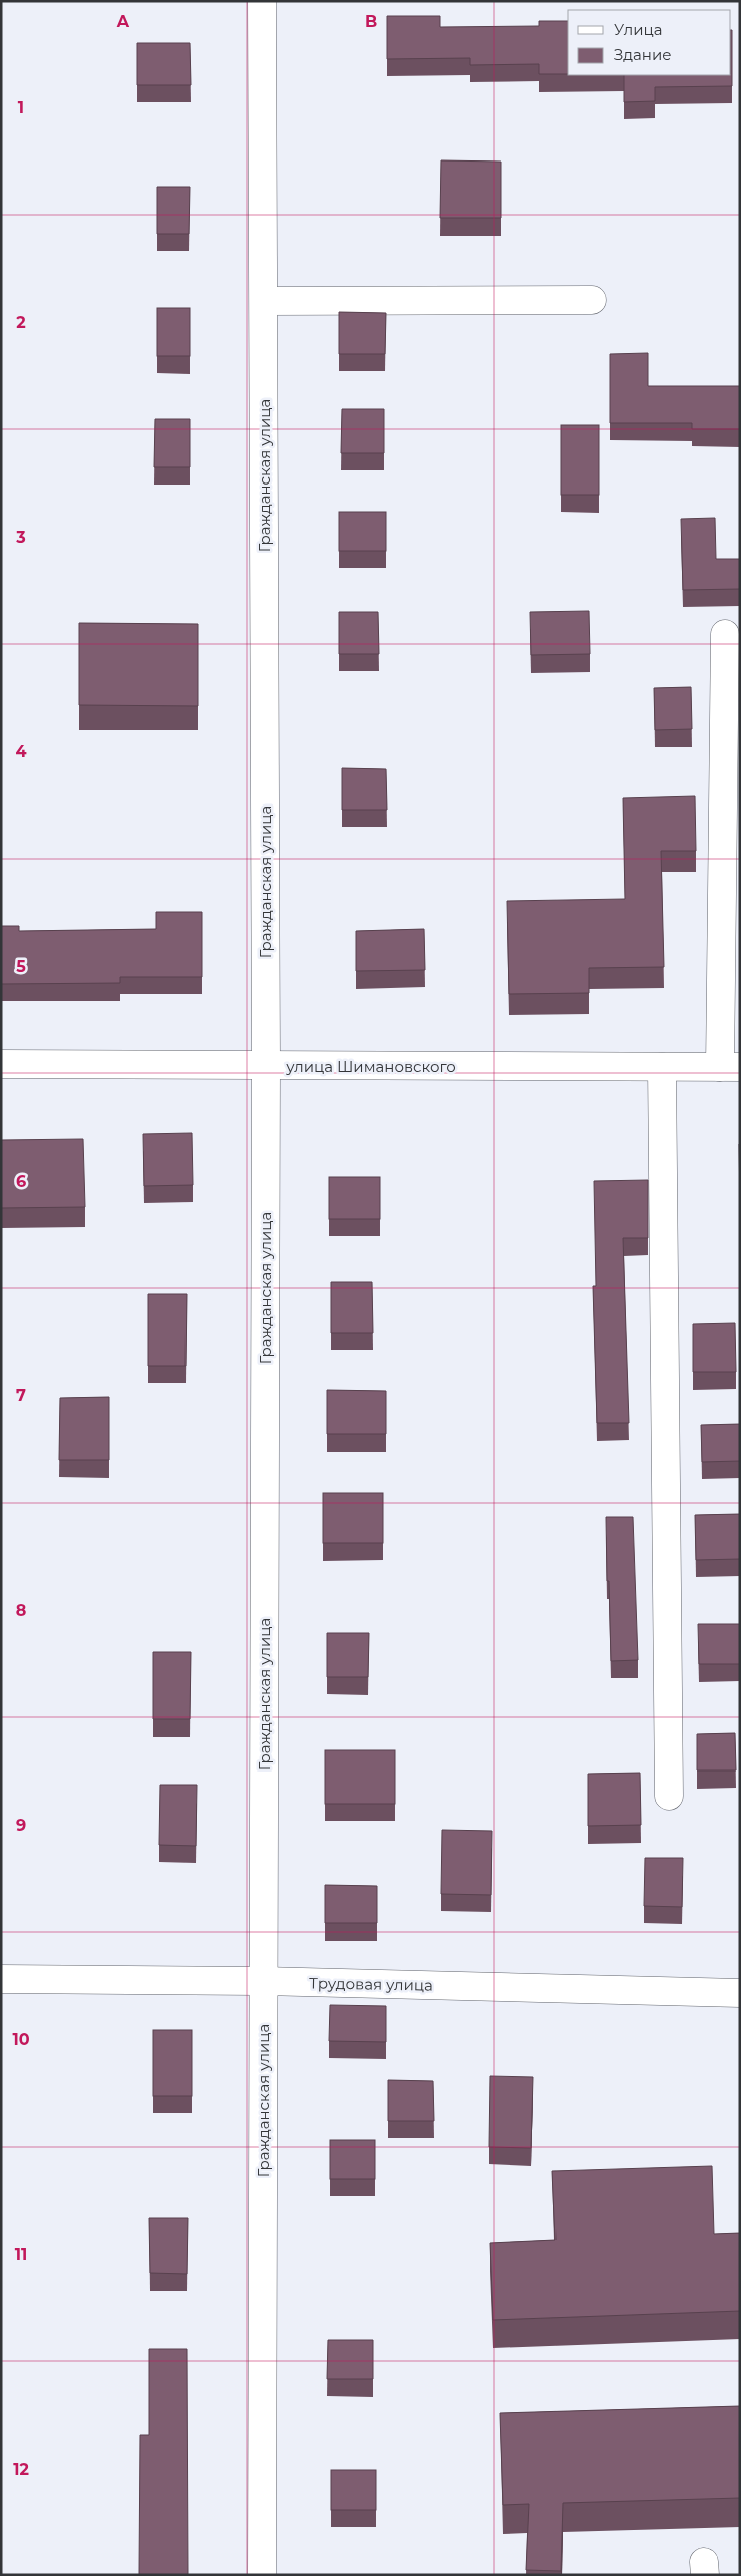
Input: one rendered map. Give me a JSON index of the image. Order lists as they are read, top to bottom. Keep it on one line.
{"streets":{"street":["Гражданская улица","улица Шимановского","Трудовая улица"]},"crossings":[["Гражданская улица","улица Шимановского"],["Гражданская улица","Трудовая улица"]],"legend":["Улица","Здание"],"grid":{"columns":["A","B"],"rows":["1","2","3","4","5","6","7","8","9","10","11","12"]}}
